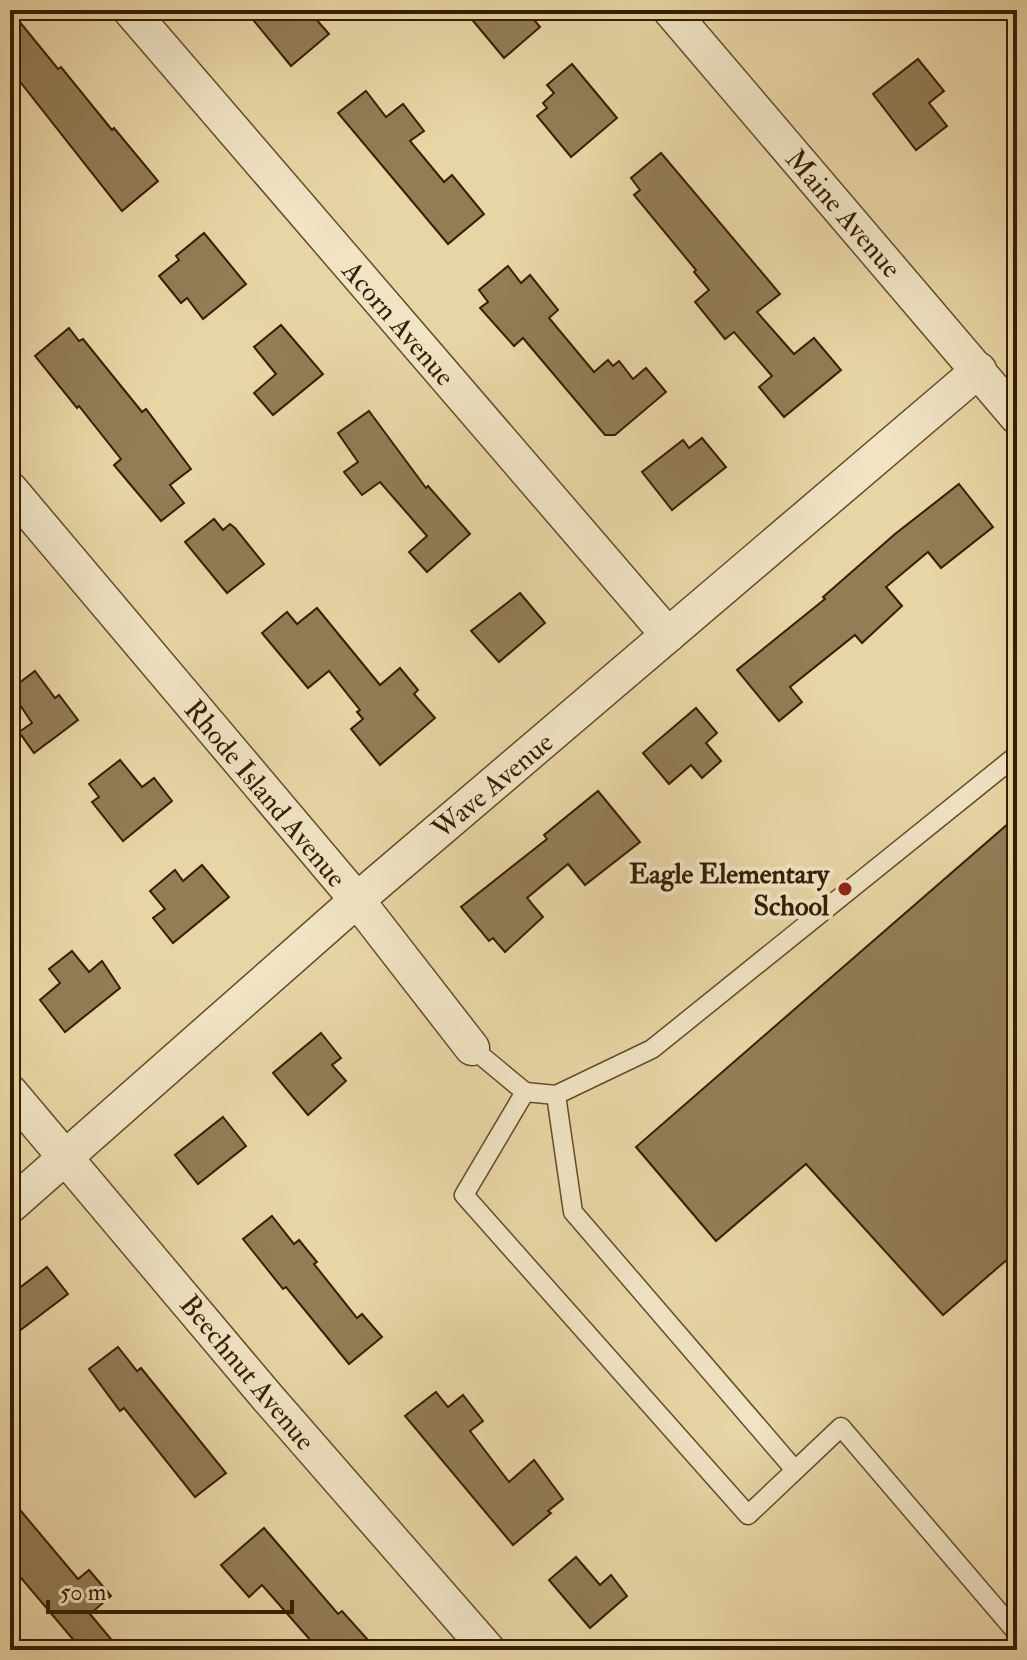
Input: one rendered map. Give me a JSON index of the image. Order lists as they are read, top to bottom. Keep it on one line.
{"streets":{"street":["Maine Avenue","Acorn Avenue","Wave Avenue","Rhode Island Avenue","Beechnut Avenue"]},"crossings":[["Maine Avenue","Wave Avenue"],["Acorn Avenue","Wave Avenue"],["Wave Avenue","Rhode Island Avenue"],["Wave Avenue","Beechnut Avenue"]],"places":["Eagle Elementary School"],"scale_bar":"50 m"}
